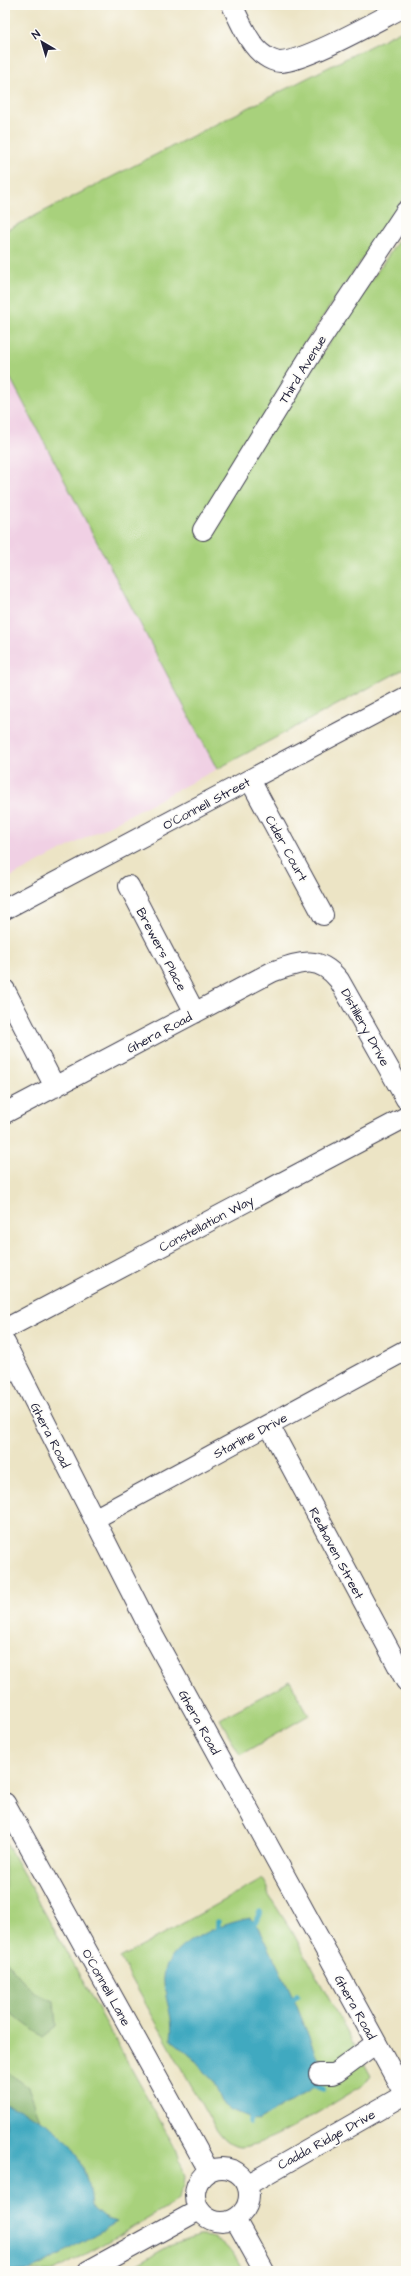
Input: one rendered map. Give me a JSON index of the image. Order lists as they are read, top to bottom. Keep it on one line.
{"streets":{"street":["Third Avenue","O'Connell Street","Cider Court","Brewers Place","Distillery Drive","Ghera Road","Constellation Way","Starline Drive","Redhaven Street","O'Connell Lane","Cadda Ridge Drive"]},"crossings":[["O'Connell Street","Cider Court"],["Brewers Place","Ghera Road"],["Distillery Drive","Ghera Road"],["Ghera Road","Starline Drive"],["Ghera Road","Cadda Ridge Drive"],["Starline Drive","Redhaven Street"],["O'Connell Lane","Cadda Ridge Drive"]],"north":"top left"}
